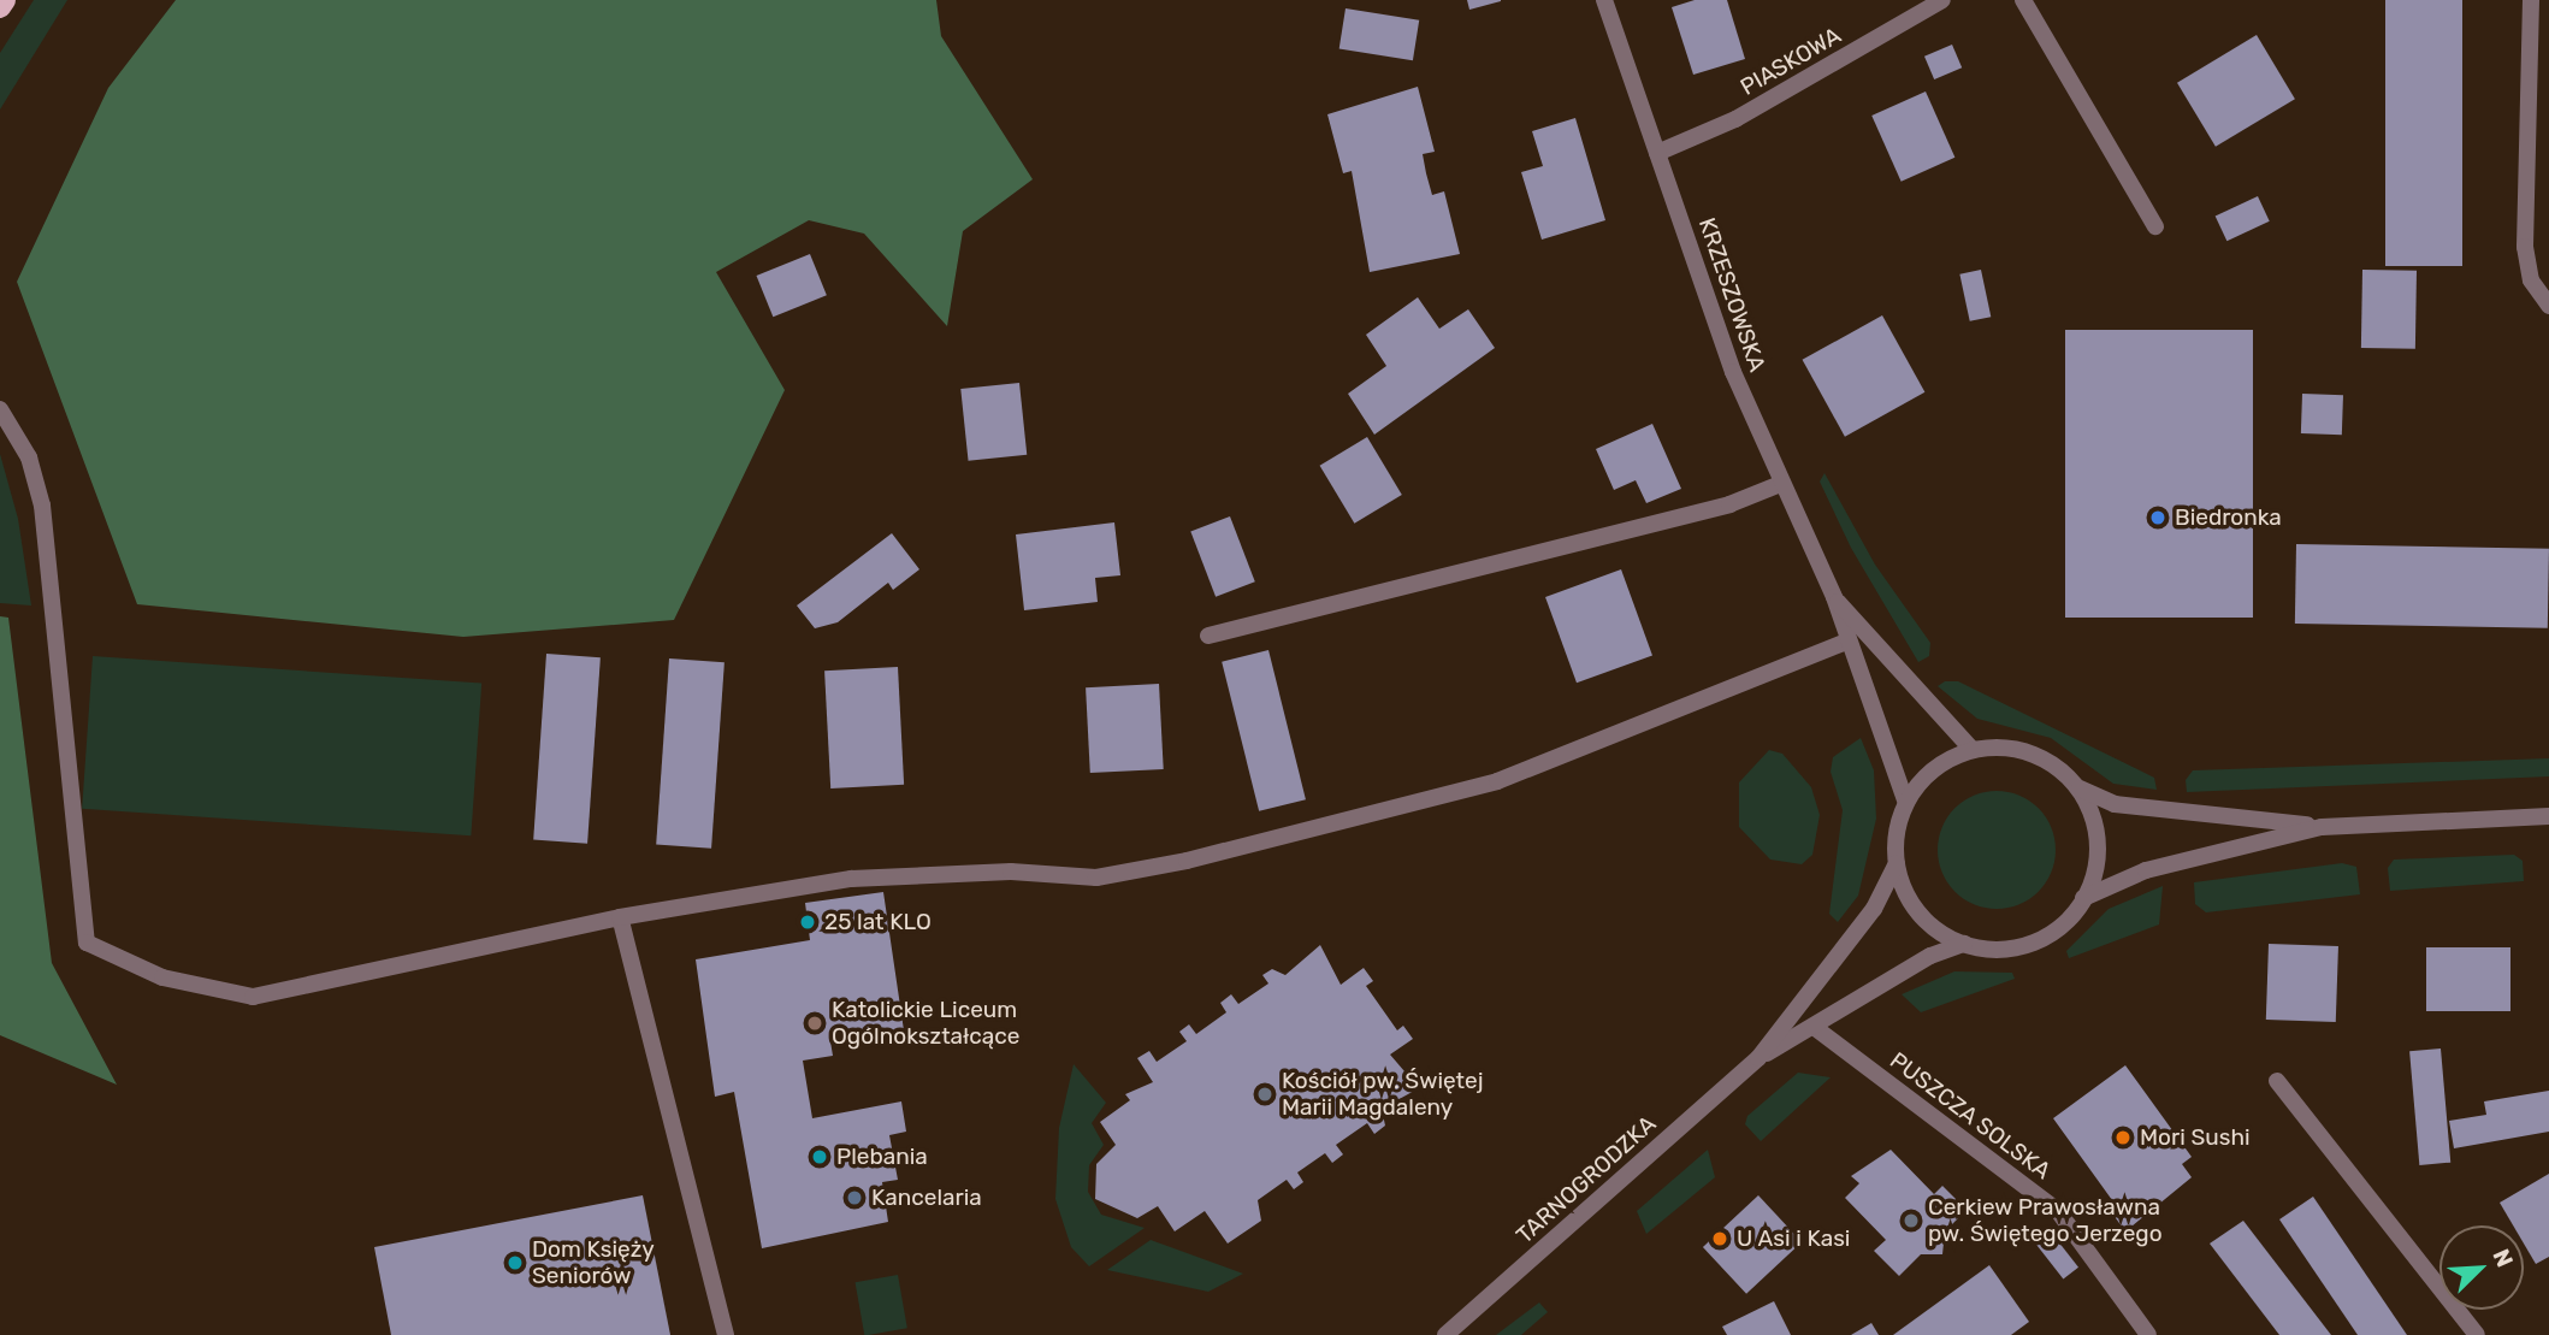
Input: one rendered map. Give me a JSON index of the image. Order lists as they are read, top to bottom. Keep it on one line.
{"streets":{"street":["PIASKOWA","KRZESZOWSKA","PUSZCZA SOLSKA","TARNOGRODZKA"]},"crossings":[["PIASKOWA","KRZESZOWSKA"],["KRZESZOWSKA","TARNOGRODZKA"],["PUSZCZA SOLSKA","TARNOGRODZKA"]],"places":["Biedronka","25 lat KLO","Katolickie Liceum Ogólnokształcące","Kościół pw. Świętej Marii Magdaleny","Mori Sushi","Plebania","Kancelaria","Cerkiew Prawosławna pw. Świętego Jerzego","U Asi i Kasi","Dom Księży Seniorów"],"north":"top right"}
